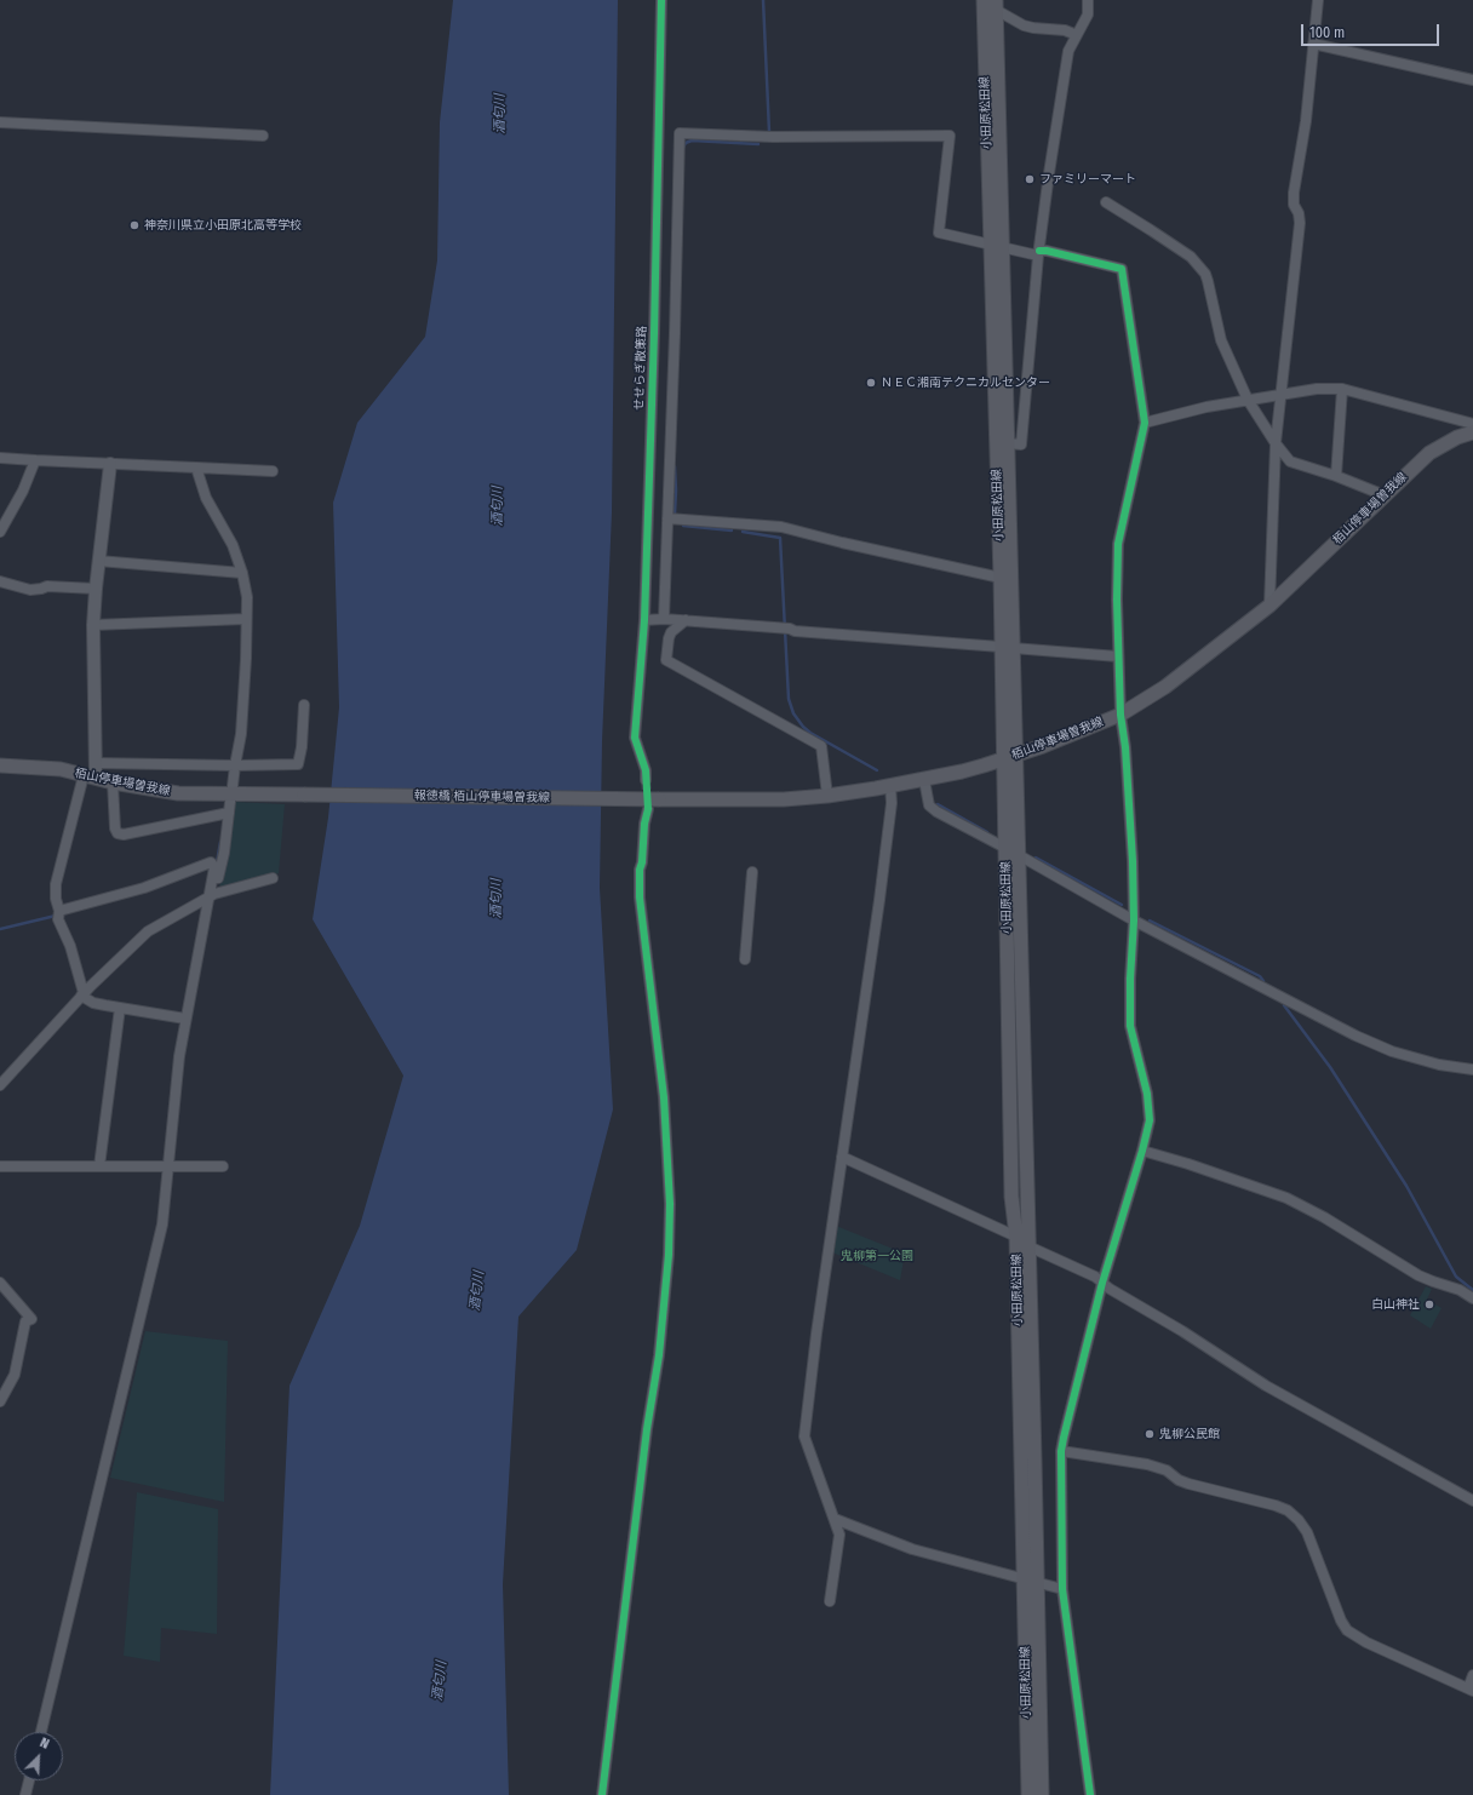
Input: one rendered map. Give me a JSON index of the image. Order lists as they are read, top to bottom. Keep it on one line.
{"streets":{"main road":["小田原松田線","栢山停車場曽我線","報徳橋 栢山停車場曽我線"],"street":["せせらぎ散策路"]},"crossings":[["小田原松田線","栢山停車場曽我線"],["栢山停車場曽我線","報徳橋 栢山停車場曽我線"]],"water":["酒匂川"],"parks":["鬼柳第一公園"],"places":["ファミリーマート","神奈川県立小田原北高等学校","ＮＥＣ湘南テクニカルセンター","白山神社","鬼柳公民館"],"scale_bar":"100 m","north":"top right"}
